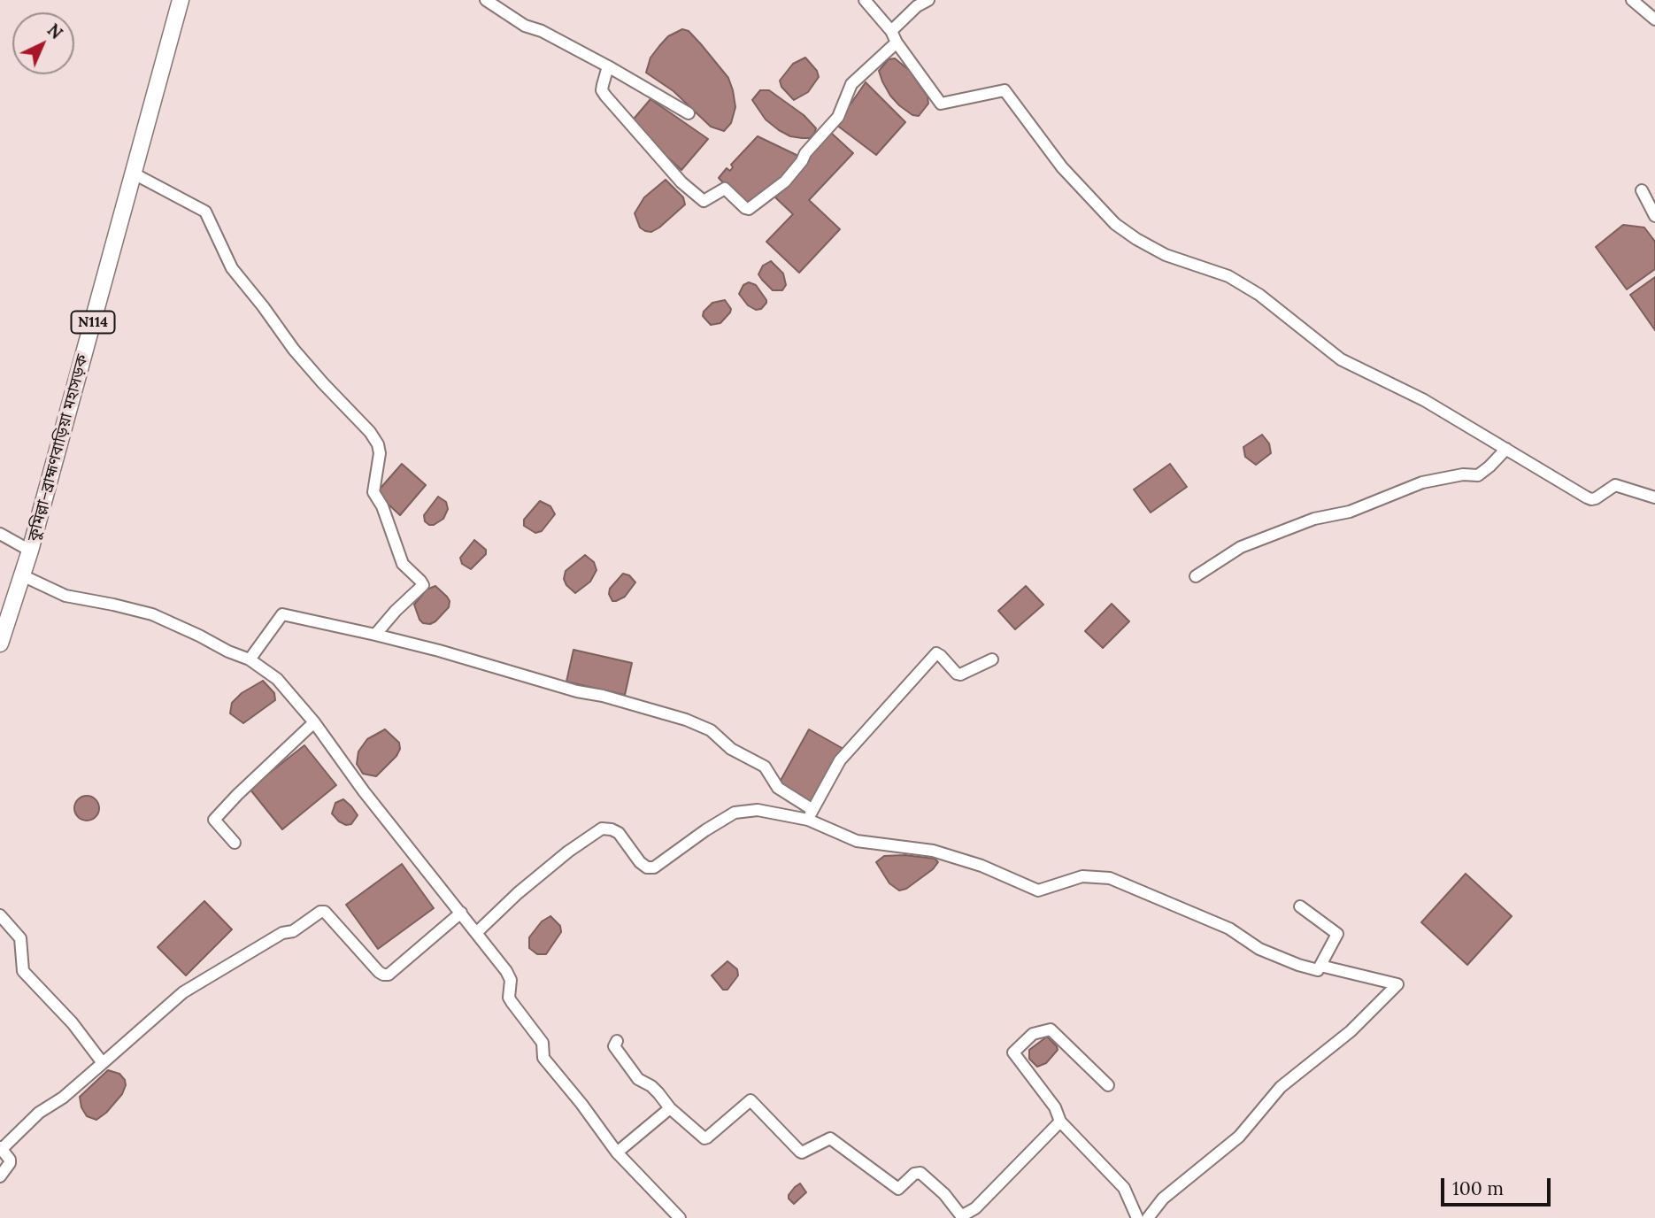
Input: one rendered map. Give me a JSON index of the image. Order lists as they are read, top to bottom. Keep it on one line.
{"streets":{"highway":["N114","কুমিল্লা–ব্রাহ্মণবাড়িয়া মহাসড়ক"]},"scale_bar":"100 m","north":"top right"}
